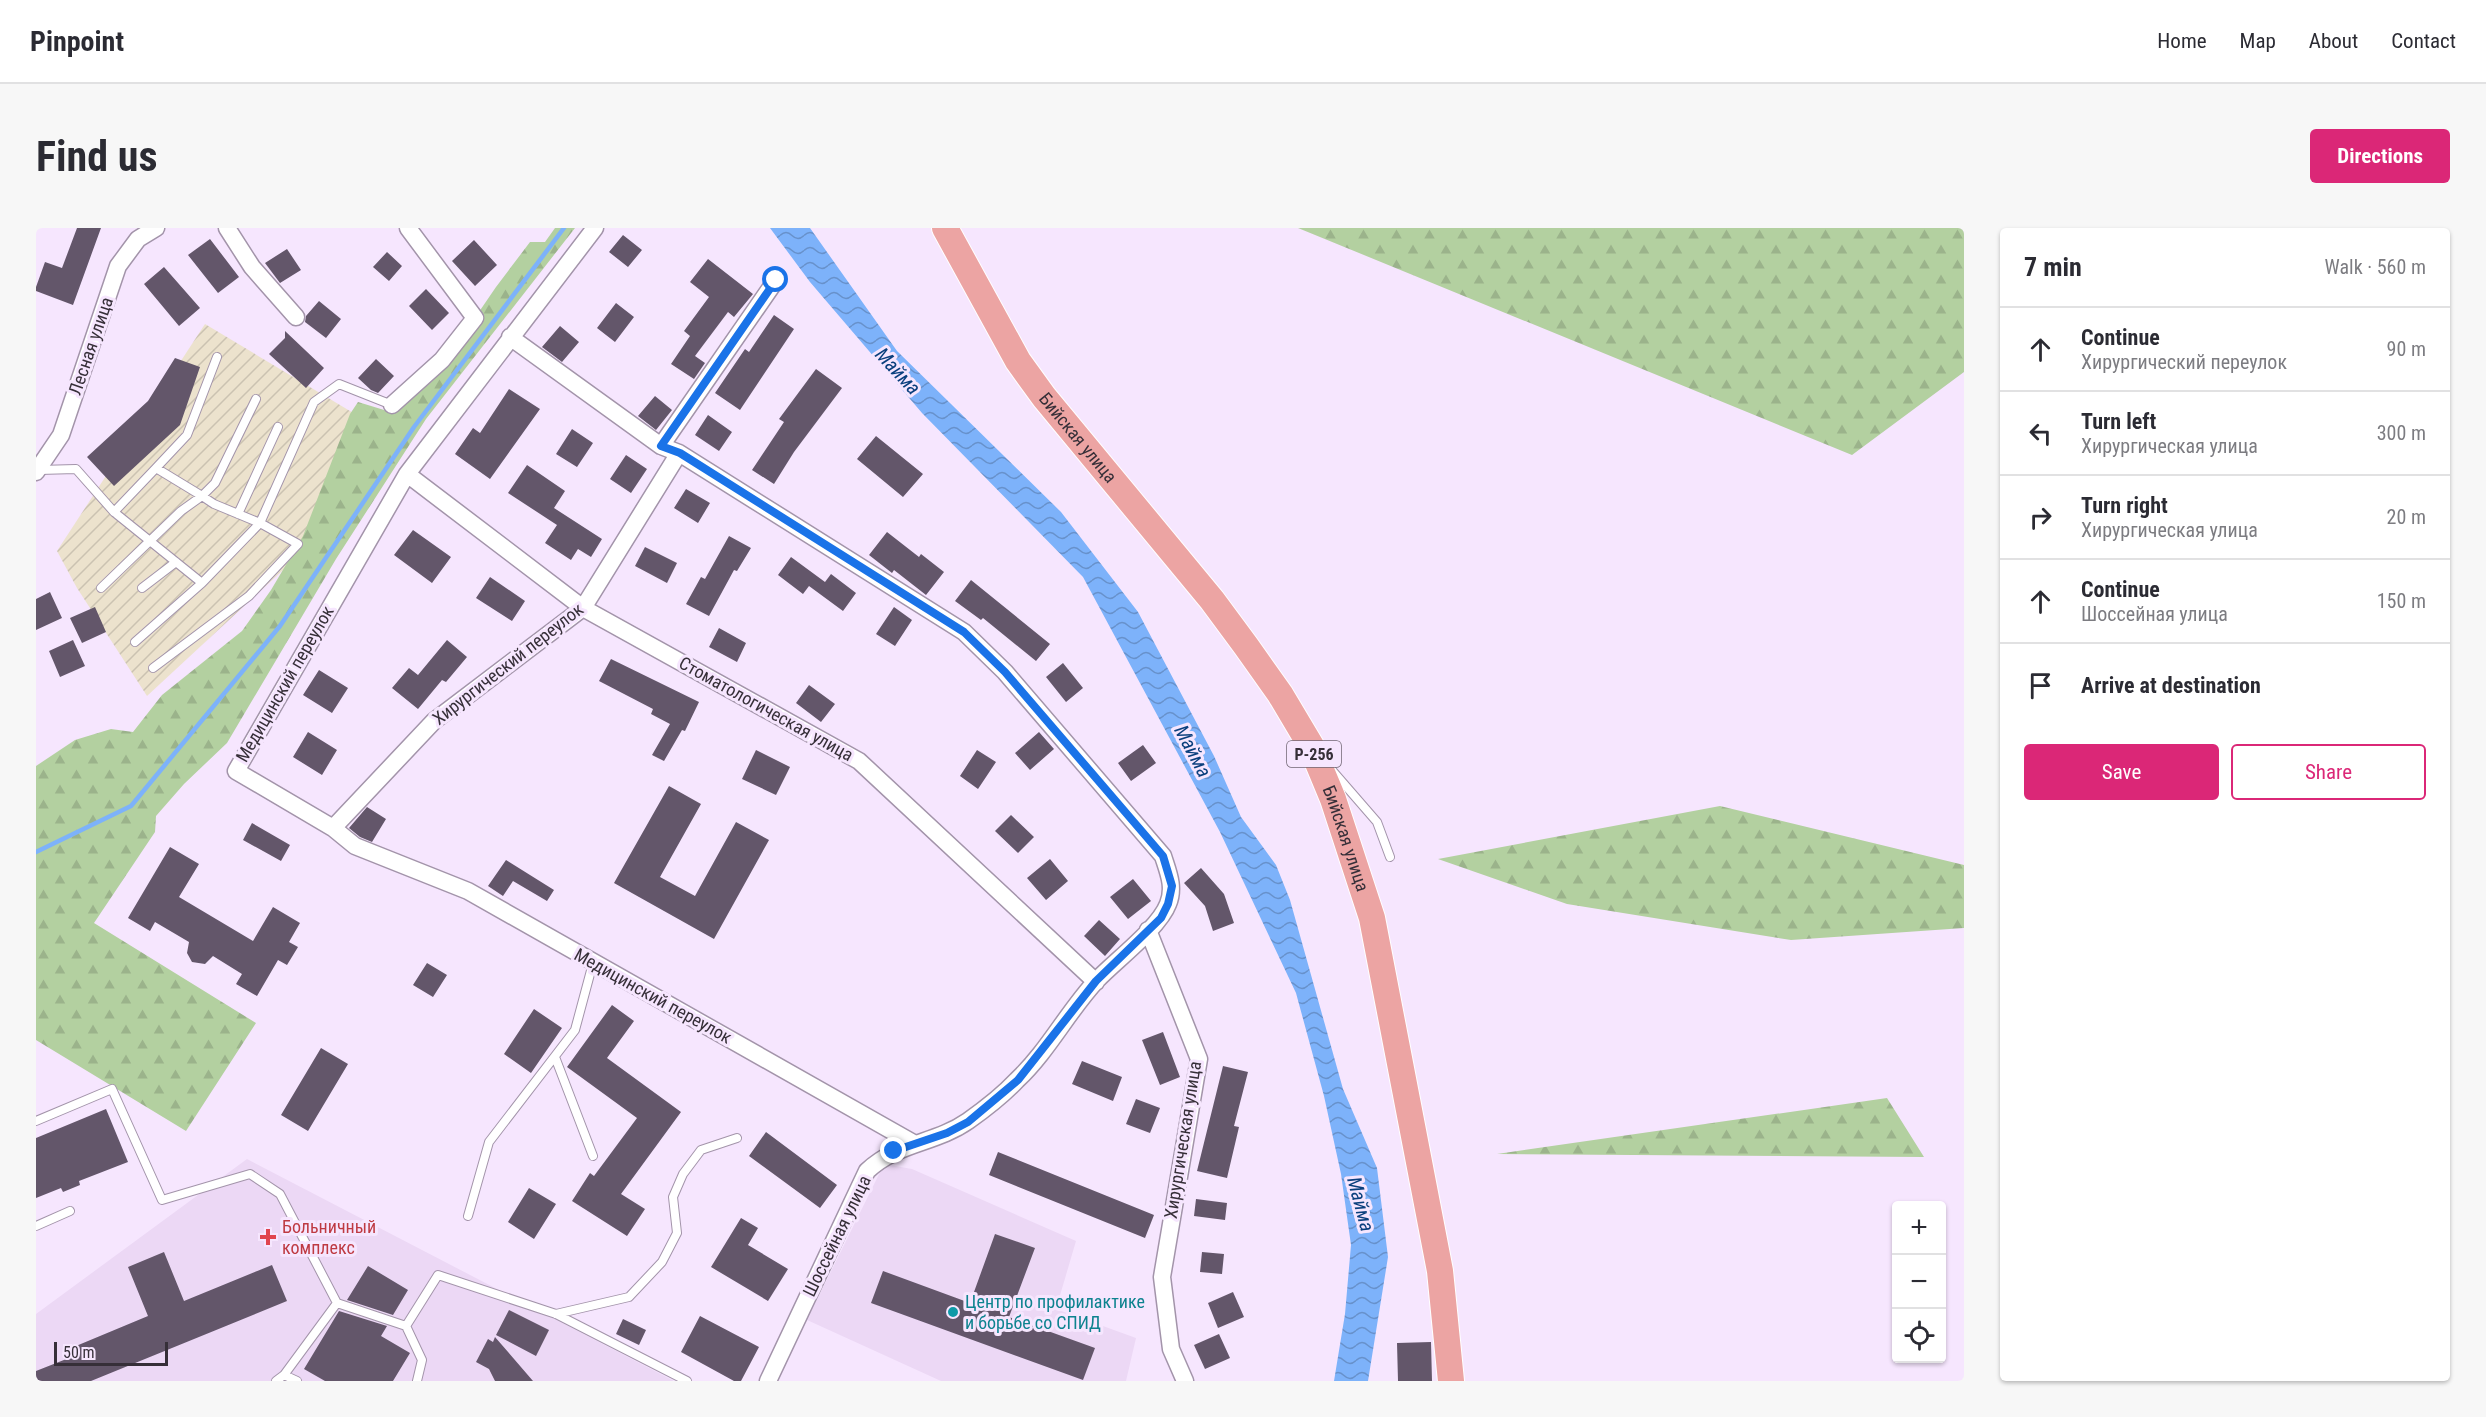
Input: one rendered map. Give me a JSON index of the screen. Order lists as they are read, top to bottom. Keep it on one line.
{"streets":{"main road":["Бийская улица","Р-256"],"street":["Лесная улица","Хирургический переулок","Медицинский переулок","Стоматологическая улица","Хирургическая улица","Шоссейная улица"]},"crossings":[["Хирургический переулок","Медицинский переулок"],["Хирургический переулок","Стоматологическая улица"],["Медицинский переулок","Стоматологическая улица"],["Медицинский переулок","Шоссейная улица"],["Стоматологическая улица","Шоссейная улица"],["Хирургическая улица","Шоссейная улица"]],"water":["Майма"],"places":{"health":["Больничный комплекс"],"other":["Центр по профилактике и борьбе со СПИД"]},"scale_bar":"50 m","page":{"header":"Pinpoint","nav":["Home","Map","About","Contact"],"buttons":["Directions",["Save","Share"]],"title":"Find us","heading":["7 min","Walk · 560 m"],"list":[["Continue","Хирургический переулок","90 m"],["Turn left","Хирургическая улица","300 m"],["Turn right","Хирургическая улица","20 m"],["Continue","Шоссейная улица","150 m"],"Arrive at destination"],"map_buttons":["+","−"],"scale":"50 m"}}
